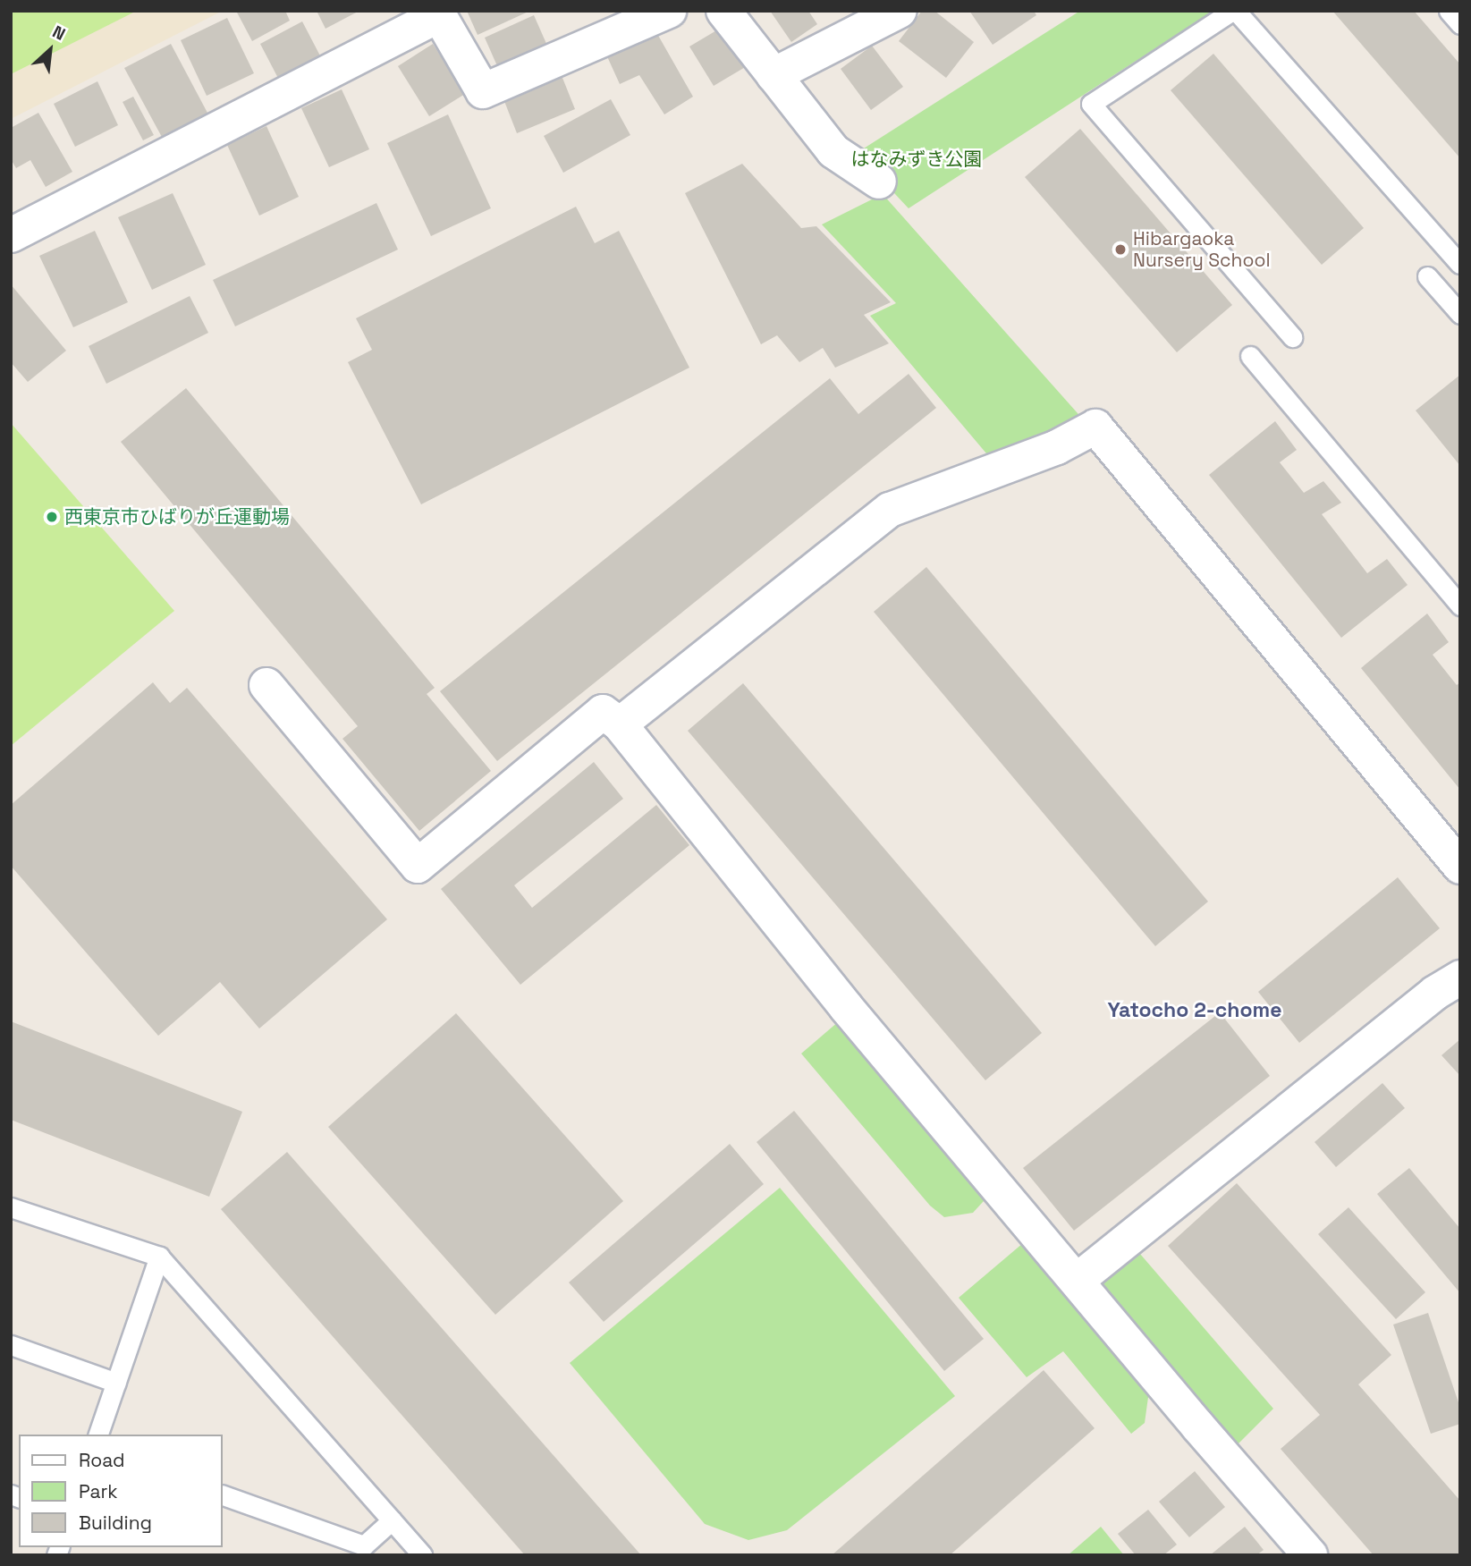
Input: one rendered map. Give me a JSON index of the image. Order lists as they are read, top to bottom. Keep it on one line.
{"districts":["Yatocho 2-chome"],"parks":["はなみずき公園"],"places":["Hibargaoka Nursery School","西東京市ひばりが丘運動場"],"legend":["Road","Park","Building"],"north":"top right"}
